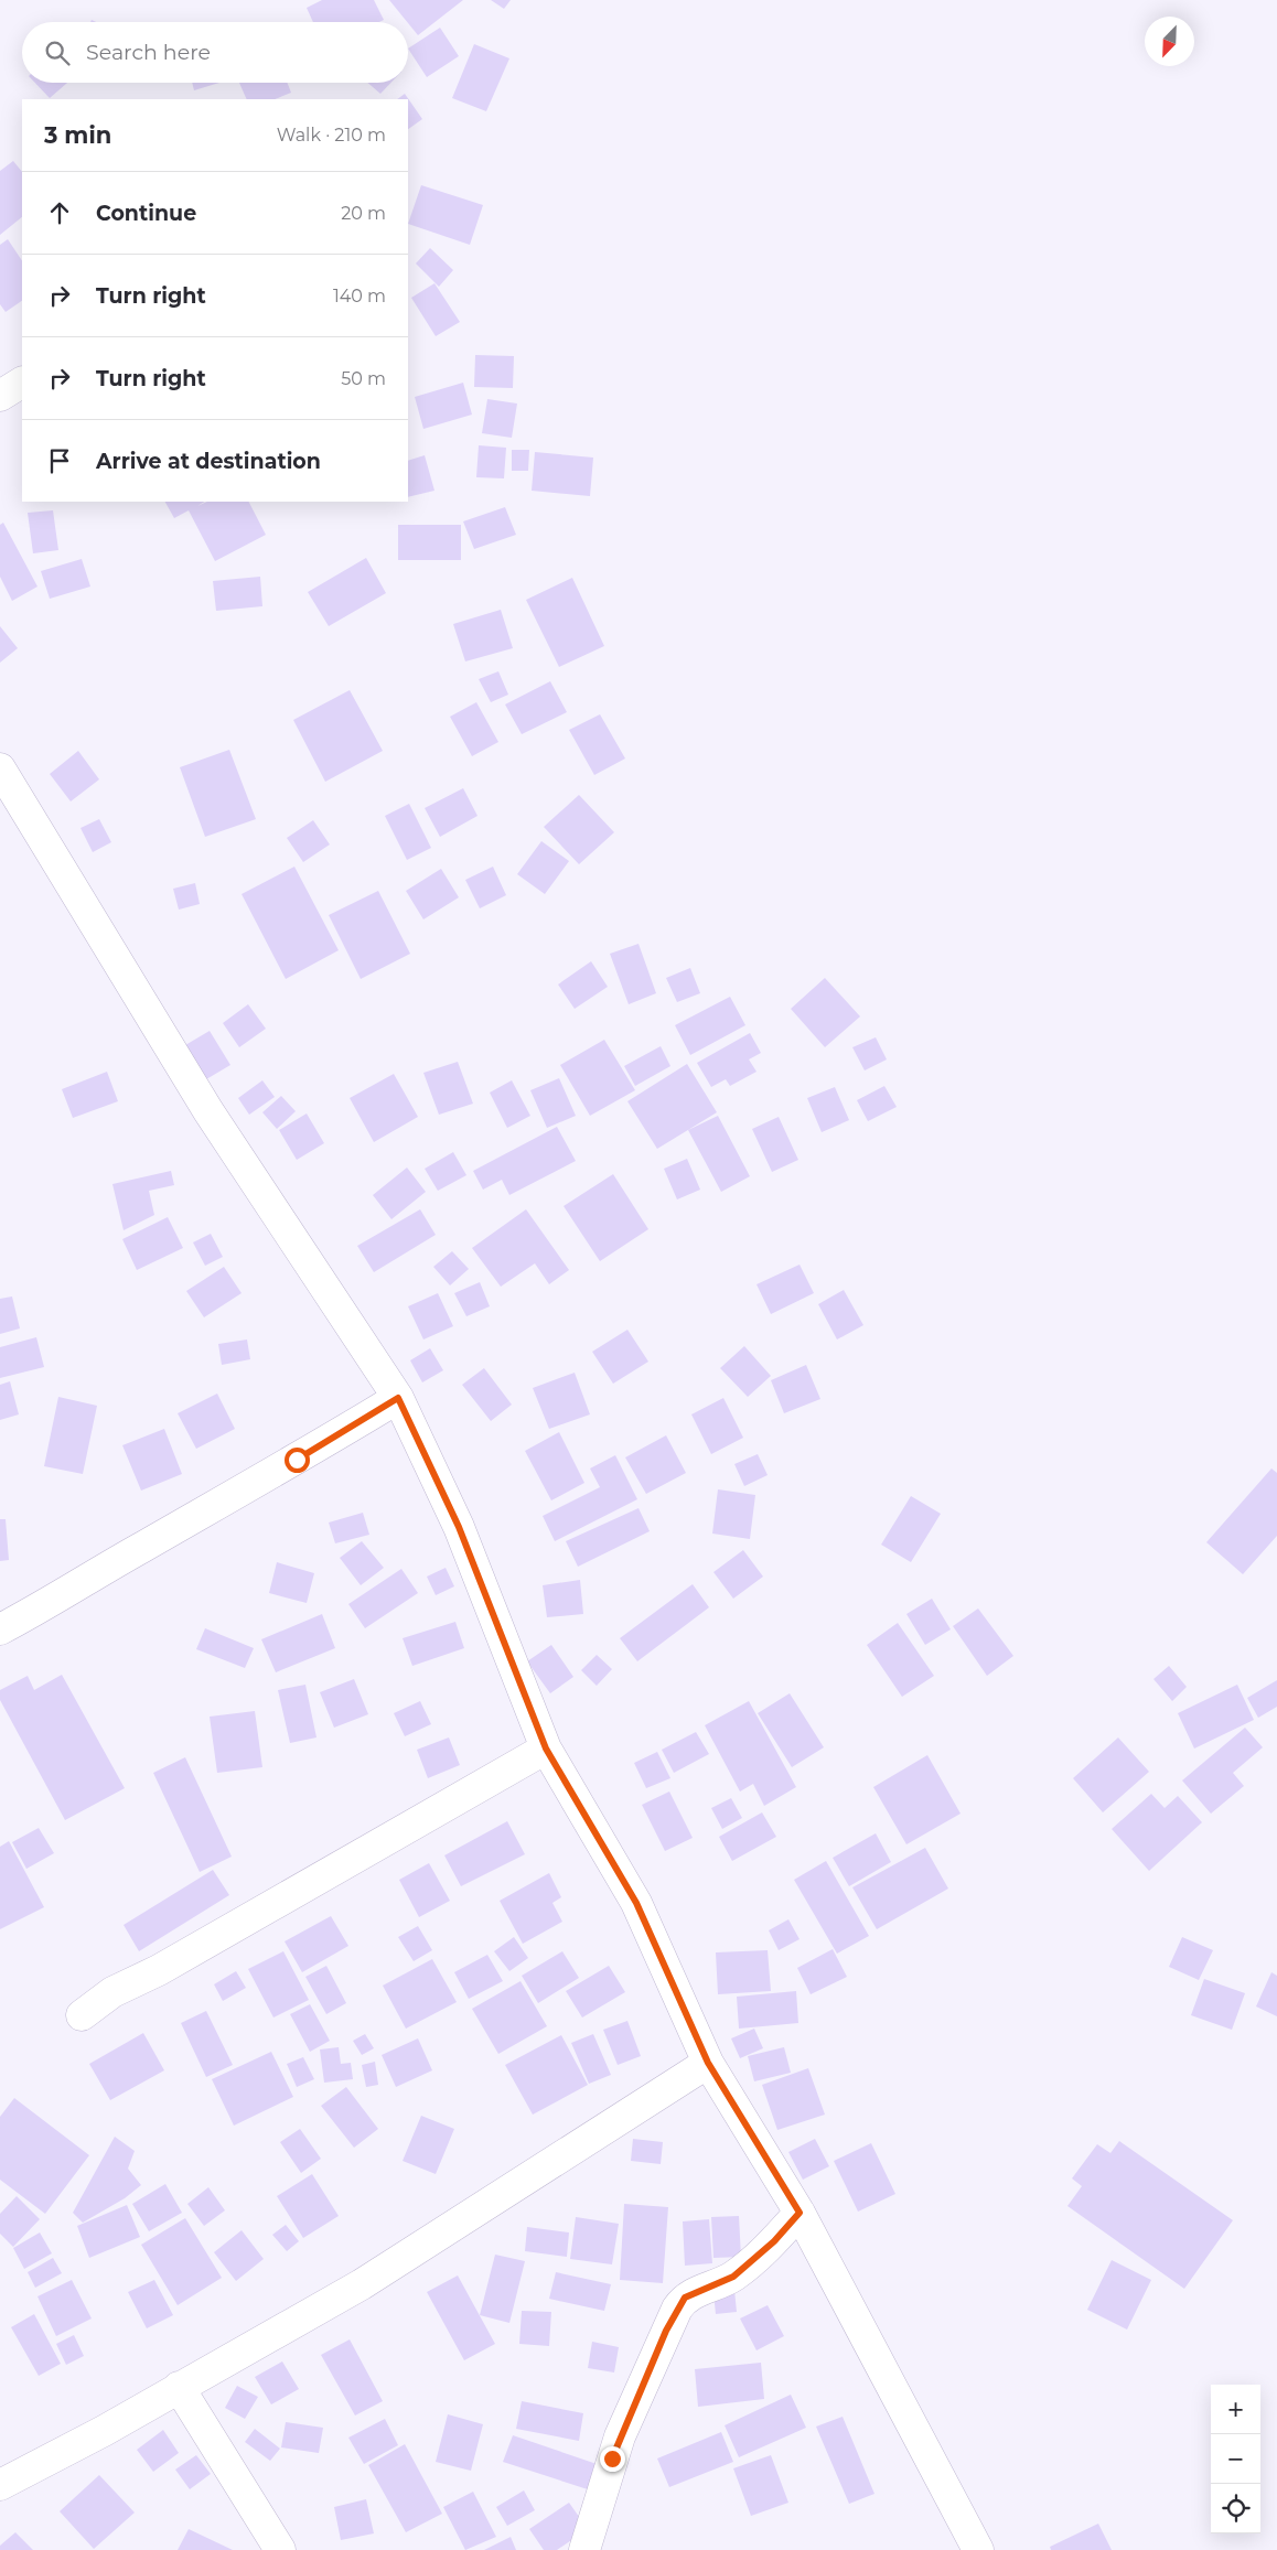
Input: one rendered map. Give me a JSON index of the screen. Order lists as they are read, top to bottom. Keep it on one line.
{"north":"bottom left","page":{"search":"Search here","heading":["3 min","Walk · 210 m"],"list":[["Continue","20 m"],["Turn right","140 m"],["Turn right","50 m"],"Arrive at destination"],"map_buttons":["+","−"]}}
